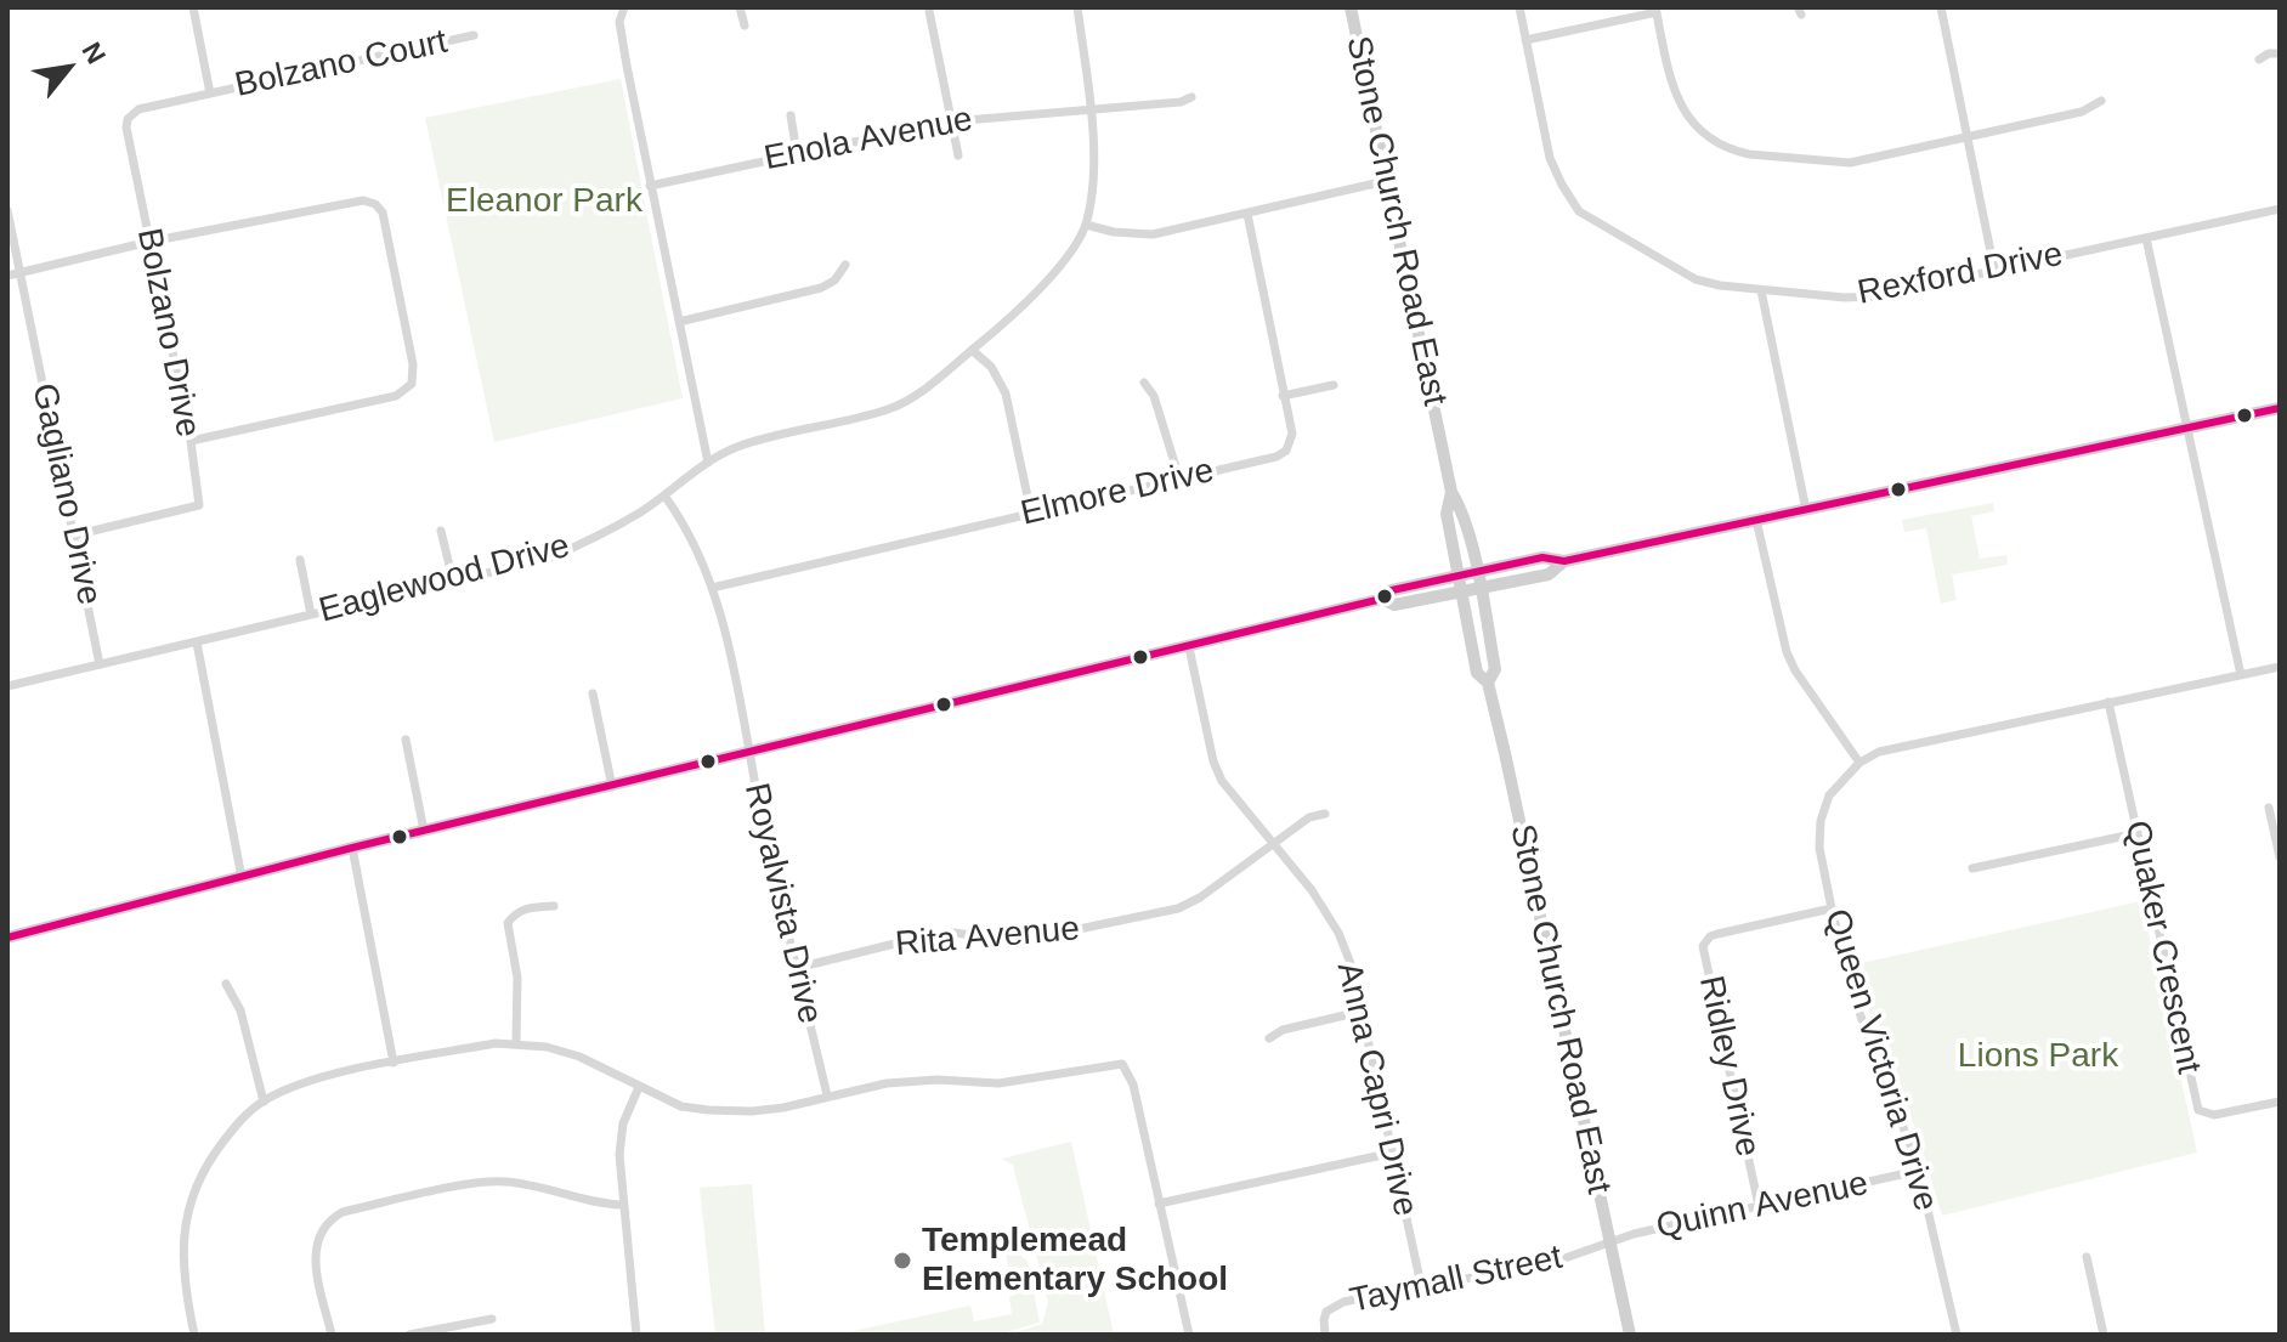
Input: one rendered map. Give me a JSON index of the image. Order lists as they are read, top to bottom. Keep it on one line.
{"streets":{"main road":["Stone Church Road East"],"street":["Bolzano Court","Enola Avenue","Rexford Drive","Bolzano Drive","Elmore Drive","Gagliano Drive","Eaglewood Drive","Royalvista Drive","Rita Avenue","Quaker Crescent","Queen Victoria Drive","Ridley Drive","Anna Capri Drive","Quinn Avenue","Taymall Street"]},"crossings":[["Bolzano Court","Bolzano Drive"],["Enola Avenue","Eaglewood Drive"],["Stone Church Road East","Quinn Avenue"],["Stone Church Road East","Taymall Street"],["Bolzano Drive","Gagliano Drive"],["Elmore Drive","Royalvista Drive"],["Gagliano Drive","Eaglewood Drive"],["Eaglewood Drive","Royalvista Drive"],["Royalvista Drive","Rita Avenue"],["Rita Avenue","Anna Capri Drive"],["Quaker Crescent","Queen Victoria Drive"],["Queen Victoria Drive","Ridley Drive"],["Queen Victoria Drive","Quinn Avenue"],["Ridley Drive","Quinn Avenue"],["Anna Capri Drive","Taymall Street"],["Quinn Avenue","Taymall Street"]],"parks":["Eleanor Park","Lions Park"],"places":["Templemead Elementary School"],"north":"top right"}
